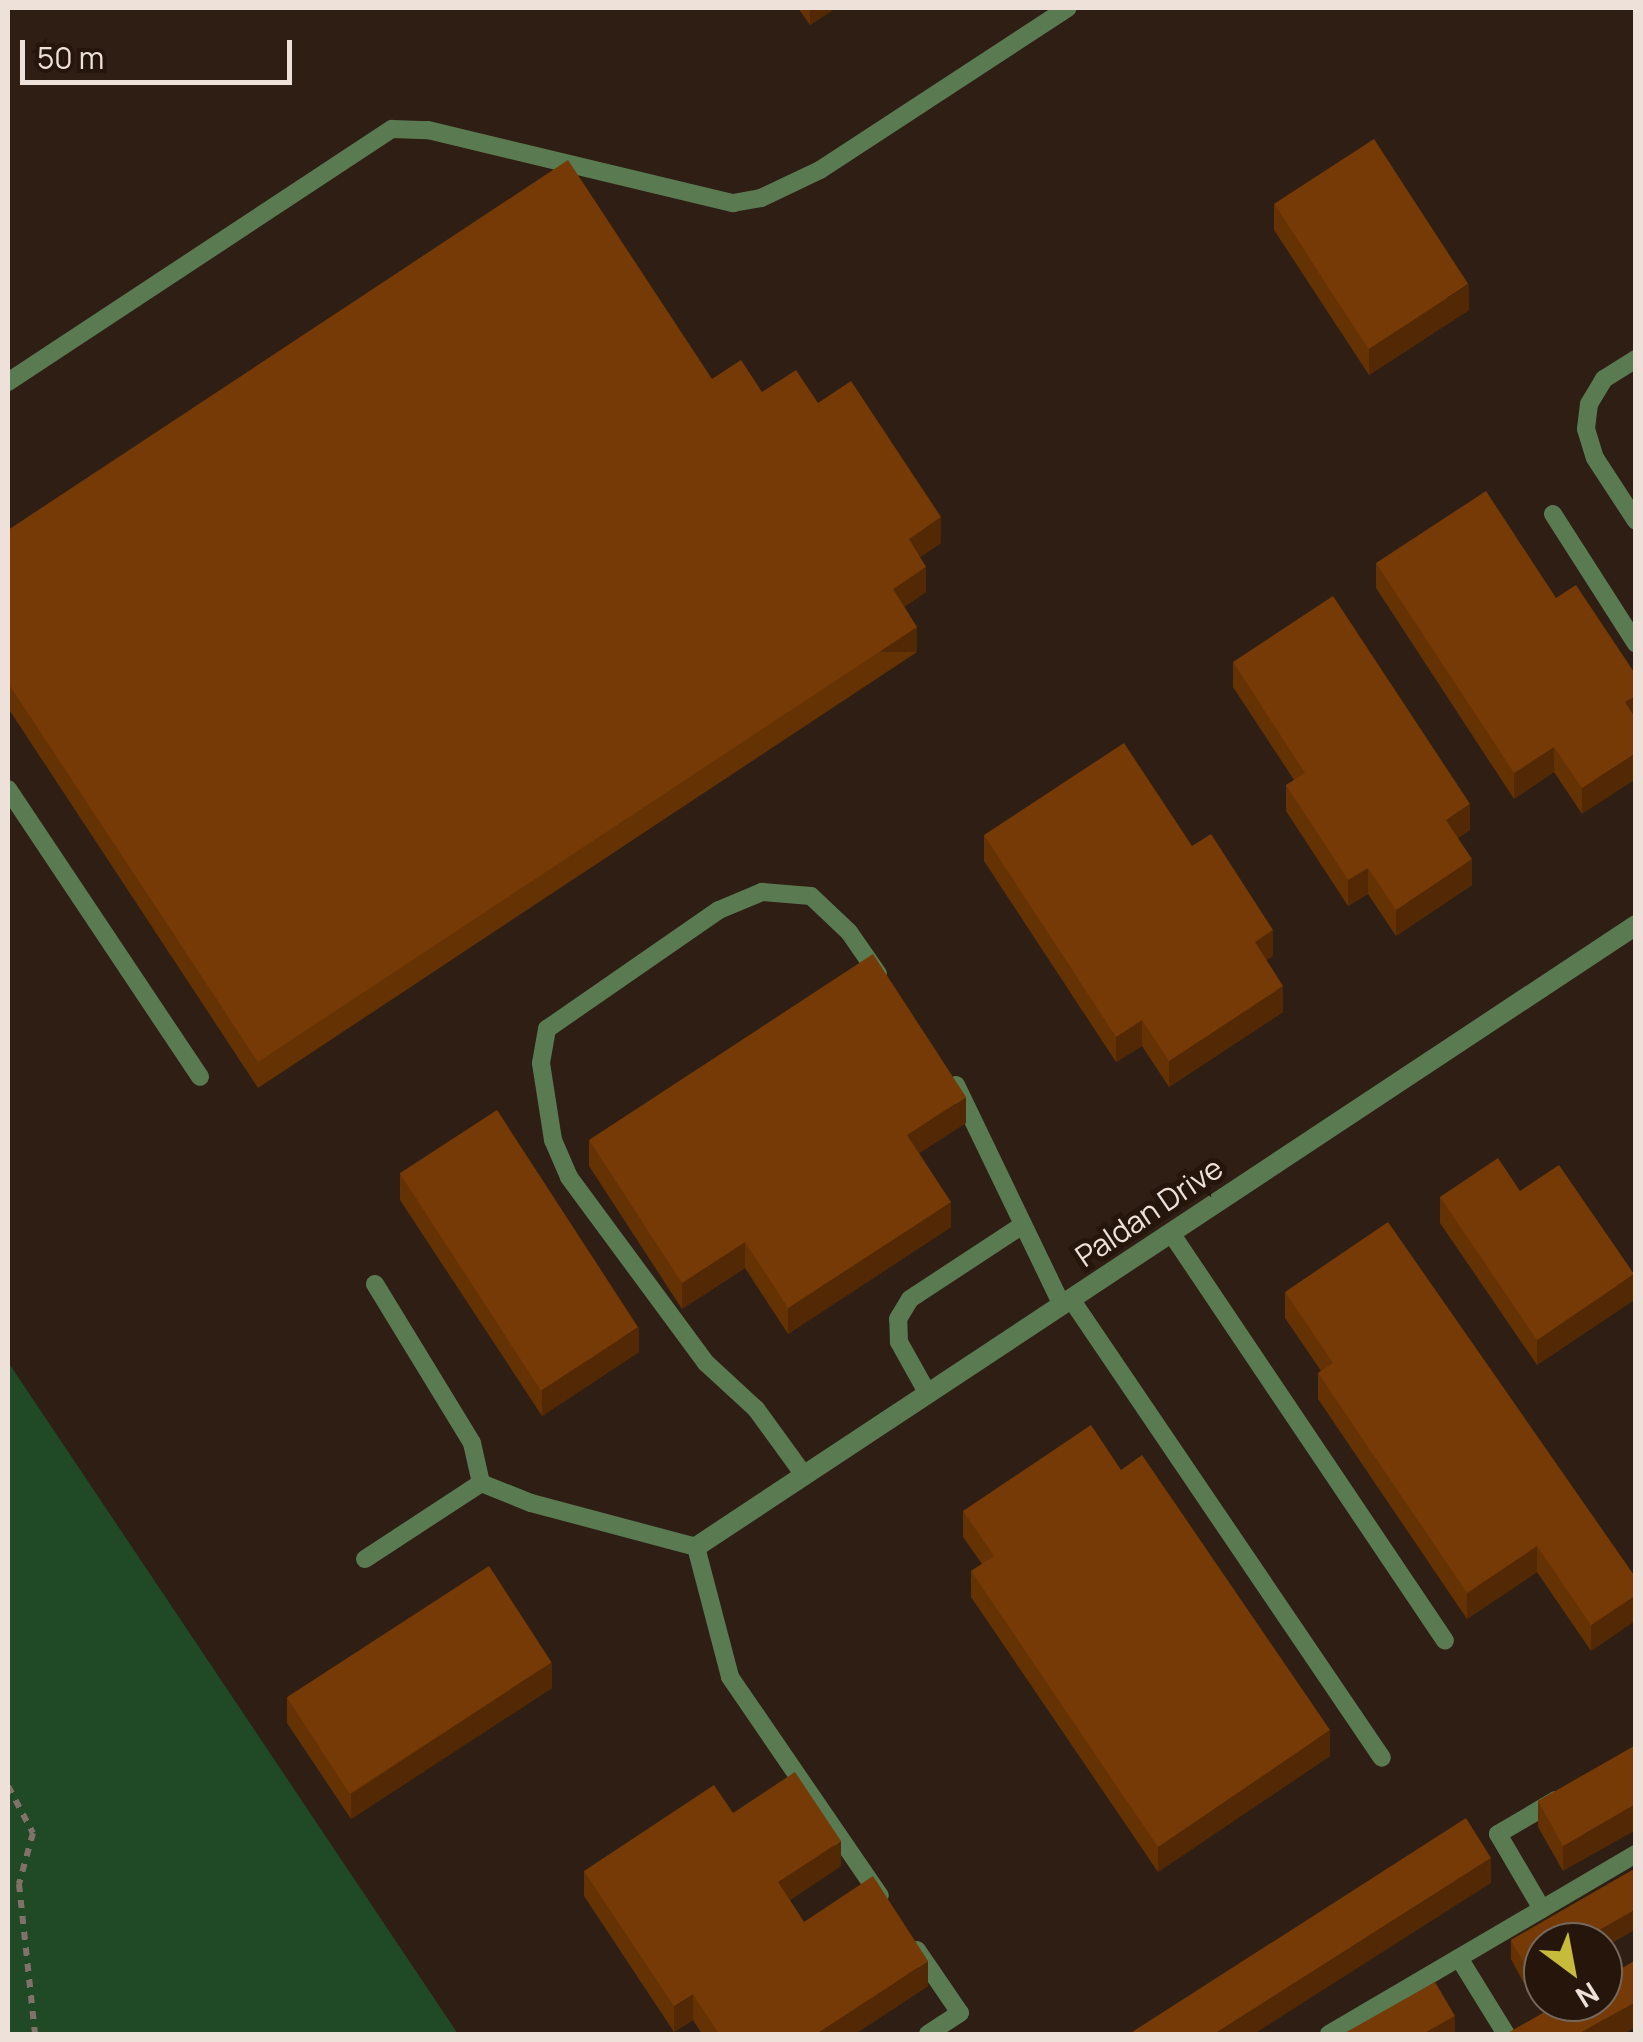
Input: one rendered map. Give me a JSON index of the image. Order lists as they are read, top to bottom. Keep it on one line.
{"streets":{"street":["Paldan Drive"]},"scale_bar":"50 m","north":"bottom right"}
